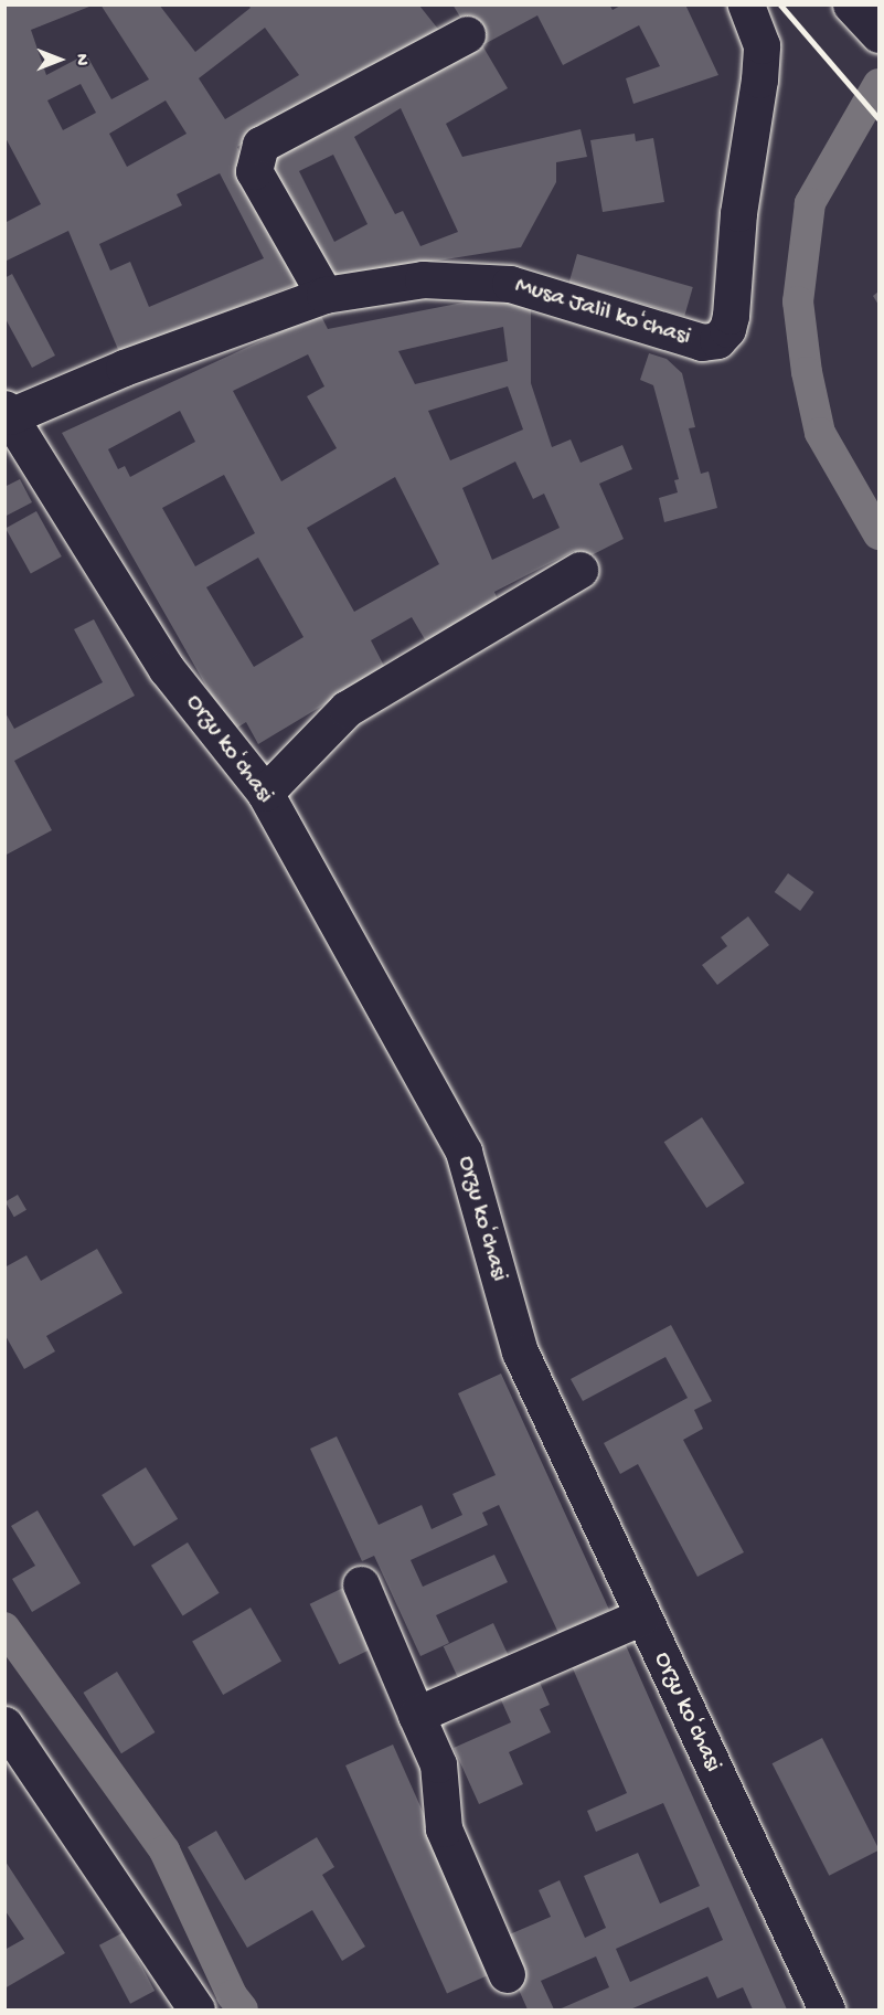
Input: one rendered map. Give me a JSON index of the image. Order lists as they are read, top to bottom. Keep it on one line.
{"streets":{"street":["Musa Jalil koʻchasi","Orzu koʻchasi"]},"crossings":[["Musa Jalil koʻchasi","Orzu koʻchasi"]],"north":"right"}
